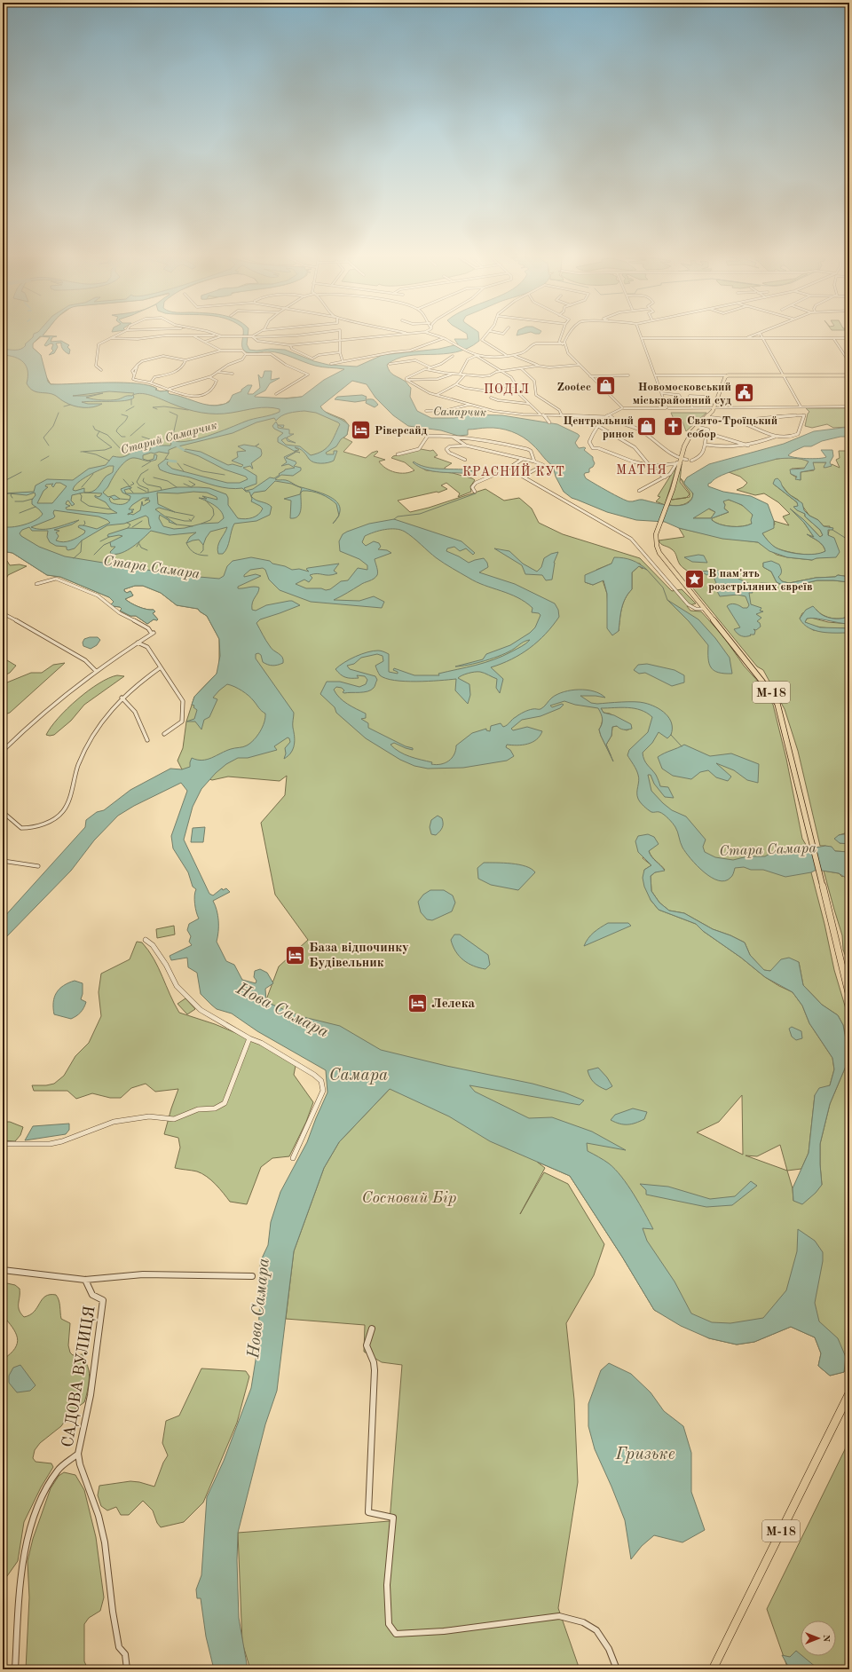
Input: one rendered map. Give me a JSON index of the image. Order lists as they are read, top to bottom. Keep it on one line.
{"streets":{"highway":["М-18"],"street":["САДОВА ВУЛИЦЯ"]},"districts":["ПОДІЛ","МАТНЯ","КРАСНИЙ КУТ"],"water":["Самарчик","Старий Самарчик","Стара Самара","Нова Самара","Самара","Гризьке"],"parks":["Сосновий Бір"],"places":{"shop":["Zootec","Центральний ринок"],"public building":["Новомосковський міськрайонний суд"],"church":["Свято-Троїцький собор"],"hotel":["Ріверсайд","База відпочинку Будівельник","Лелека"],"place":["В пам'ять розстріляних євреїв"]},"north":"right"}
